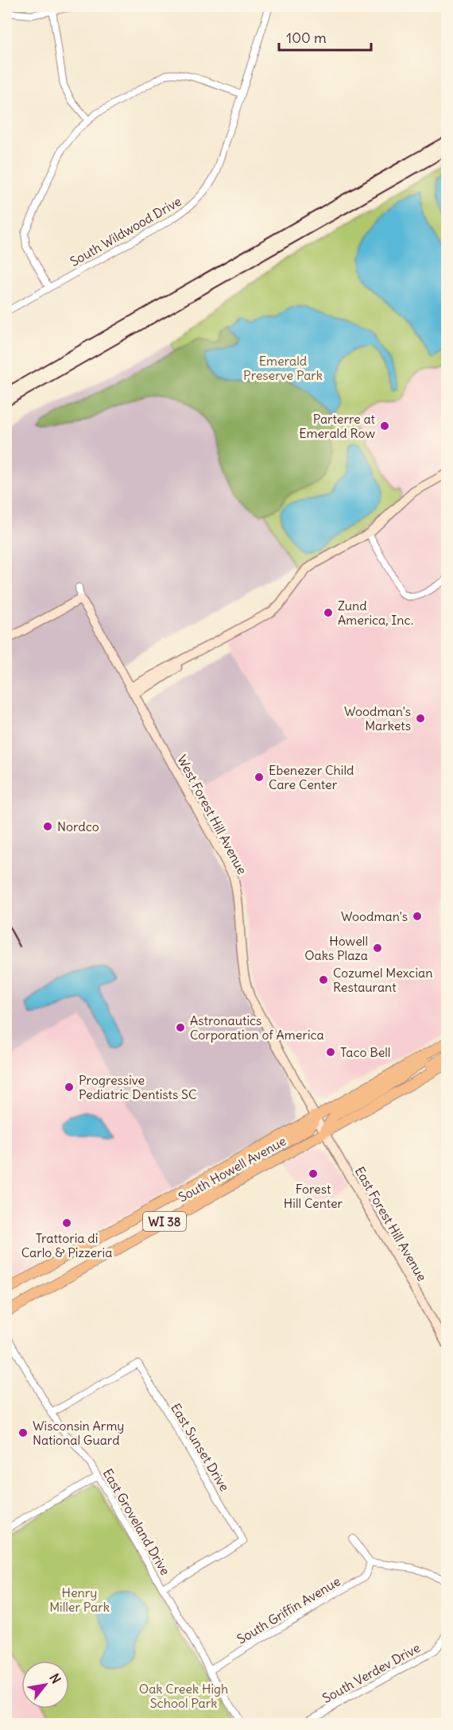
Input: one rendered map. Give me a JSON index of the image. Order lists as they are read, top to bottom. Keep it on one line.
{"streets":{"main road":["South Howell Avenue","WI 38"],"street":["South Wildwood Drive","West Forest Hill Avenue","East Forest Hill Avenue","East Sunset Drive","East Groveland Drive","South Griffin Avenue","South Verdev Drive"]},"crossings":[["West Forest Hill Avenue","South Howell Avenue"],["West Forest Hill Avenue","East Forest Hill Avenue"],["South Howell Avenue","East Forest Hill Avenue"],["East Sunset Drive","East Groveland Drive"],["East Groveland Drive","South Griffin Avenue"]],"parks":["Emerald Preserve Park","Henry Miller Park","Oak Creek High School Park"],"places":["Parterre at Emerald Row","Zund America, Inc.","Woodman's Markets","Ebenezer Child Care Center","Nordco","Woodman's","Howell Oaks Plaza","Cozumel Mexcian Restaurant","Astronautics Corporation of America","Taco Bell","Progressive Pediatric Dentists SC","Forest Hill Center","Trattoria di Carlo & Pizzeria","Wisconsin Army National Guard"],"scale_bar":"100 m","north":"top right"}
